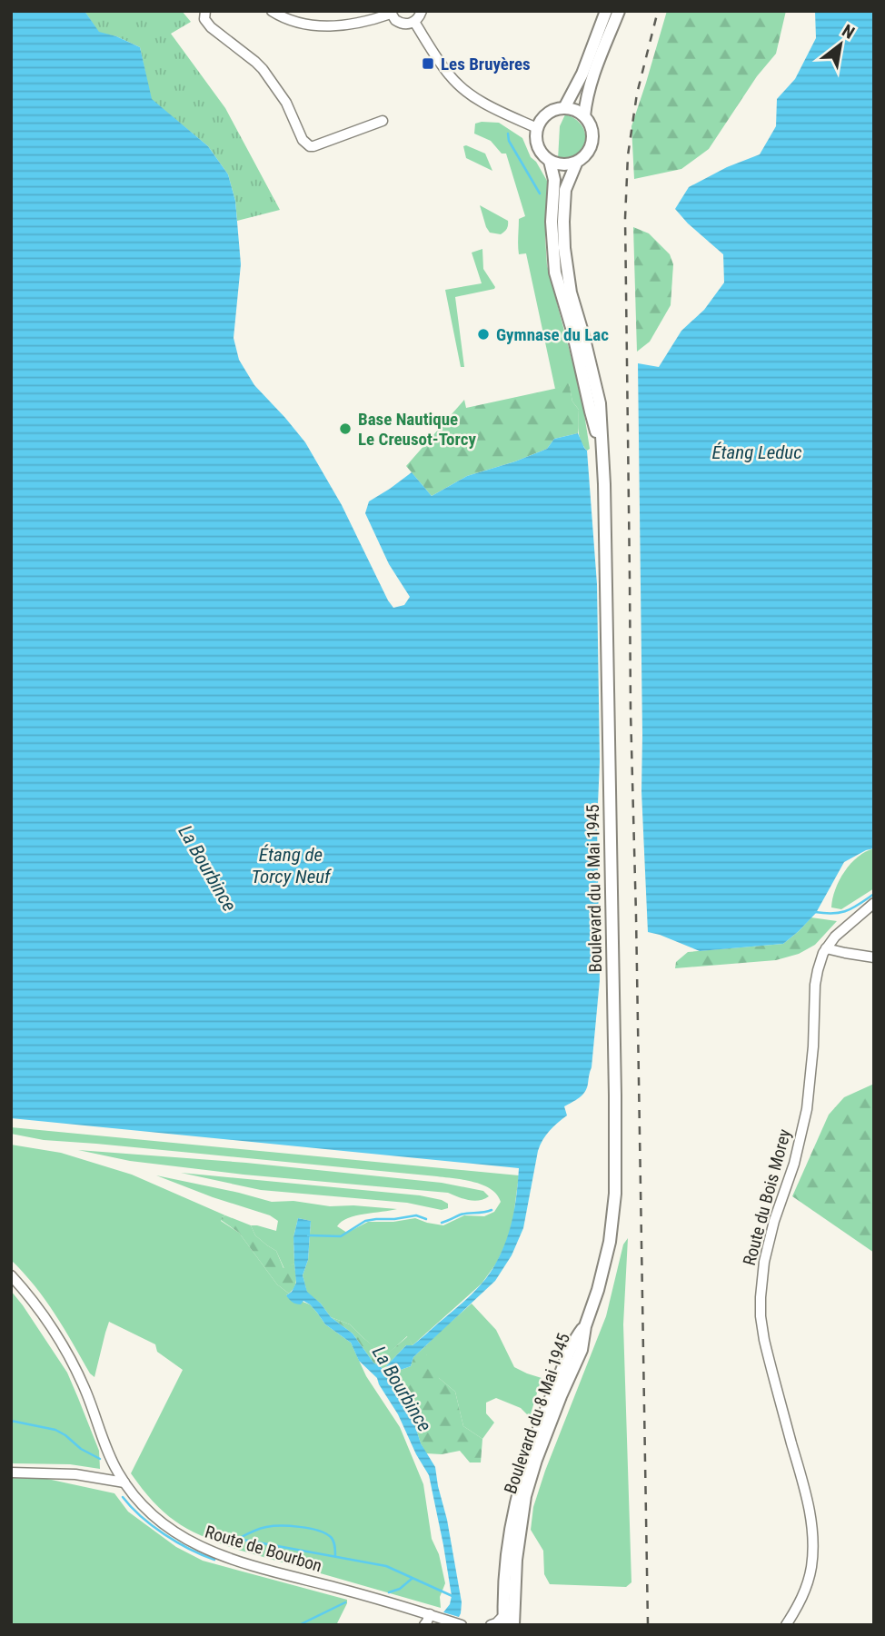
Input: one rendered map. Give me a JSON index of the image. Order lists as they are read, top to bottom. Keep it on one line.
{"streets":{"main road":["Boulevard du 8 Mai 1945"],"street":["Route du Bois Morey","Route de Bourbon"]},"water":["Étang Leduc","Étang de Torcy Neuf","La Bourbince"],"places":{"transit":["Les Bruyères"],"other":["Gymnase du Lac","Base Nautique Le Creusot-Torcy"]},"north":"top right"}
